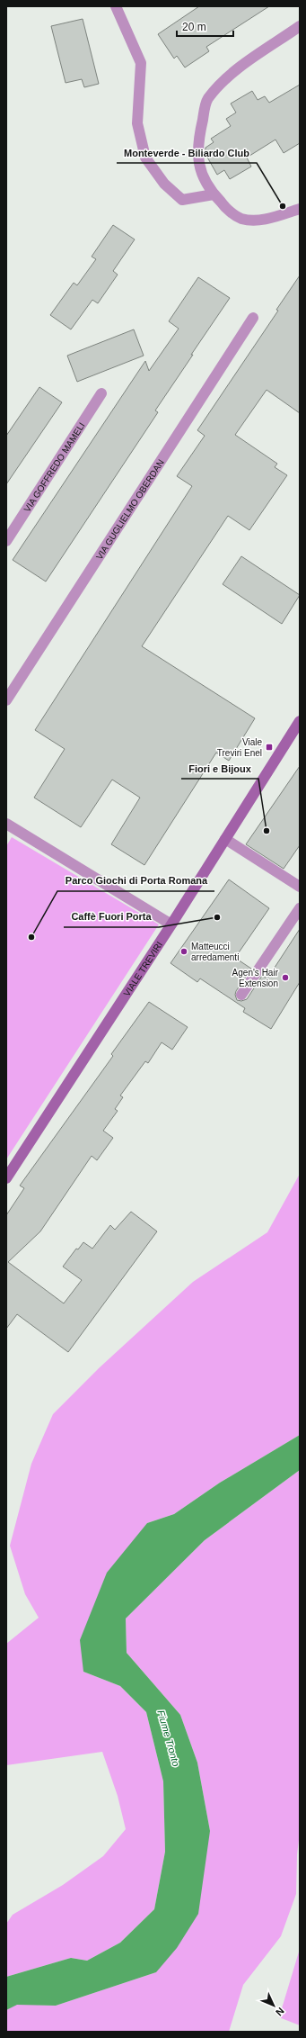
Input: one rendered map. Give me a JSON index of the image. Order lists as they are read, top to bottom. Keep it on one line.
{"streets":{"street":["VIA GOFFREDO MAMELI","VIA GUGLIELMO OBERDAN","VIALE TREVIRI"]},"water":["Fiume Tronto"],"places":{"other":["Monteverde - Biliardo Club","Fiori e Bijoux","Caffè Fuori Porta","Parco Giochi di Porta Romana","Matteucci arredamenti","Agen's Hair Extension"],"transit":["Viale Treviri Enel"]},"scale_bar":"20 m","north":"bottom right"}
